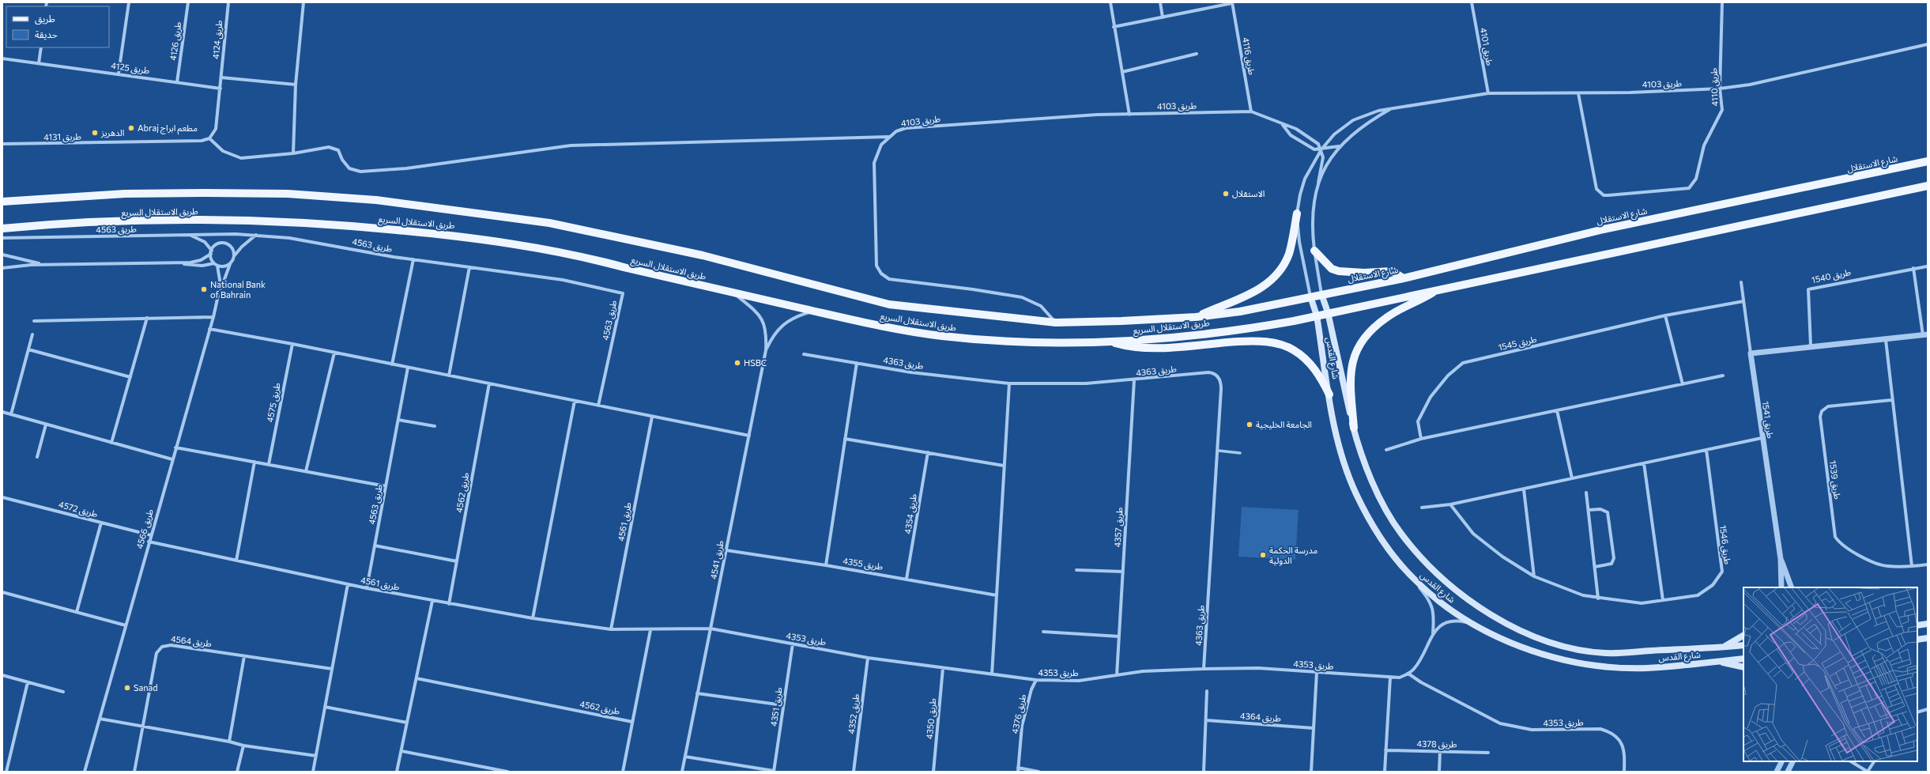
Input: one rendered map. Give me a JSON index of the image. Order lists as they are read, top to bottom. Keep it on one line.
{"streets":{"main road":["شارع الاستقلال","طريق الاستقلال السريع","شارع القدس"],"street":["طريق 4124","طريق 4126","طريق 4101","طريق 4116","طريق 4125","طريق 4103","طريق 4110","طريق 4131","طريق 4563","طريق 1540","طريق 1545","طريق 4363","طريق 4575","طريق 1541","طريق 1539","طريق 4562","طريق 4572","طريق 4354","طريق 4561","طريق 4357","طريق 4566","طريق 1546","طريق 4541","طريق 4355","طريق 4353","طريق 4564","طريق 4351","طريق 4352","طريق 4376","طريق 4364","طريق 4350","طريق 4378"]},"crossings":[["طريق 4126","طريق 4125"],["طريق 4101","طريق 4103"],["طريق 4116","طريق 4103"],["طريق 4103","طريق 4110"],["طريق 4103","شارع الاستقلال"],["طريق 4103","طريق الاستقلال السريع"],["طريق 4103","شارع القدس"],["شارع الاستقلال","طريق الاستقلال السريع"],["شارع الاستقلال","شارع القدس"],["طريق الاستقلال السريع","شارع القدس"],["طريق 4563","طريق 4561"],["طريق 1545","طريق 1541"],["طريق 4363","طريق 4357"],["طريق 4363","طريق 4353"],["طريق 4562","طريق 4561"],["طريق 4572","طريق 4566"],["طريق 4354","طريق 4355"],["طريق 4561","طريق 4566"],["طريق 4561","طريق 4541"],["طريق 4561","طريق 4353"],["طريق 4357","طريق 4353"],["طريق 4541","طريق 4355"],["طريق 4541","طريق 4353"],["طريق 4353","طريق 4351"],["طريق 4353","طريق 4352"],["طريق 4353","طريق 4376"],["طريق 4353","طريق 4350"]],"places":["Abraj مطعم ابراج","الدهريز","الاستقلال","National Bank of Bahrain","HSBC","الجامعة الخليجية","مدرسة الحكمة الدولية","Sanad"],"legend":["طريق","حديقة"]}
